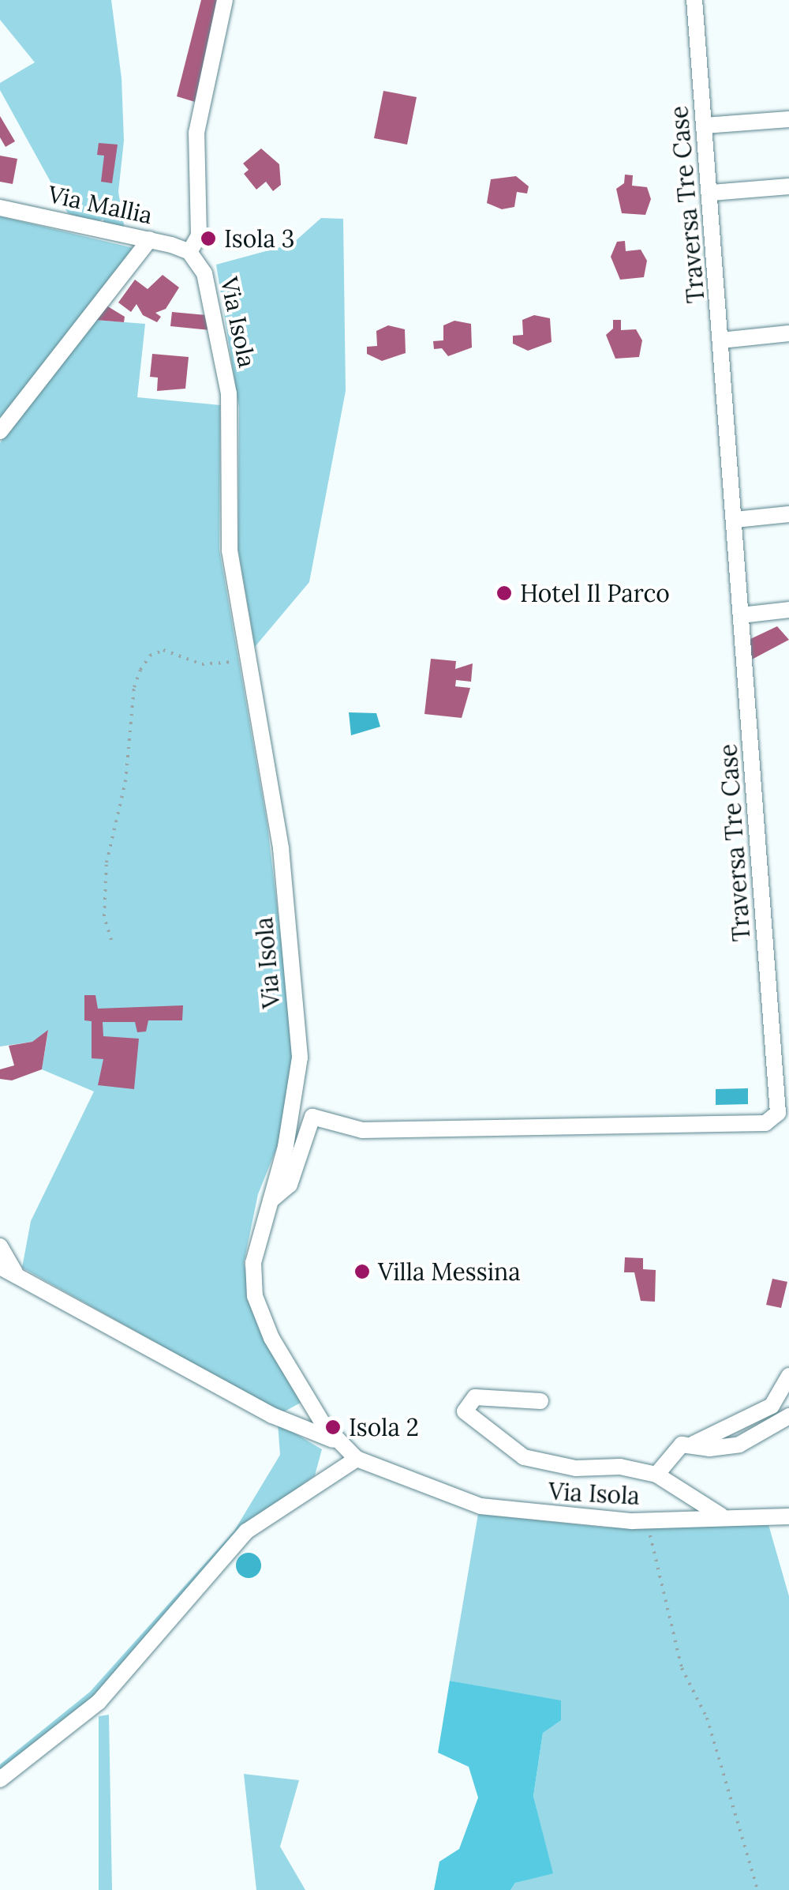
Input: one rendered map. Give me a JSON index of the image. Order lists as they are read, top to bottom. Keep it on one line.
{"streets":{"street":["Via Mallia","Traversa Tre Case","Via Isola"]},"crossings":[["Via Mallia","Via Isola"],["Traversa Tre Case","Via Isola"]],"places":["Isola 3","Hotel Il Parco","Villa Messina","Isola 2"]}
